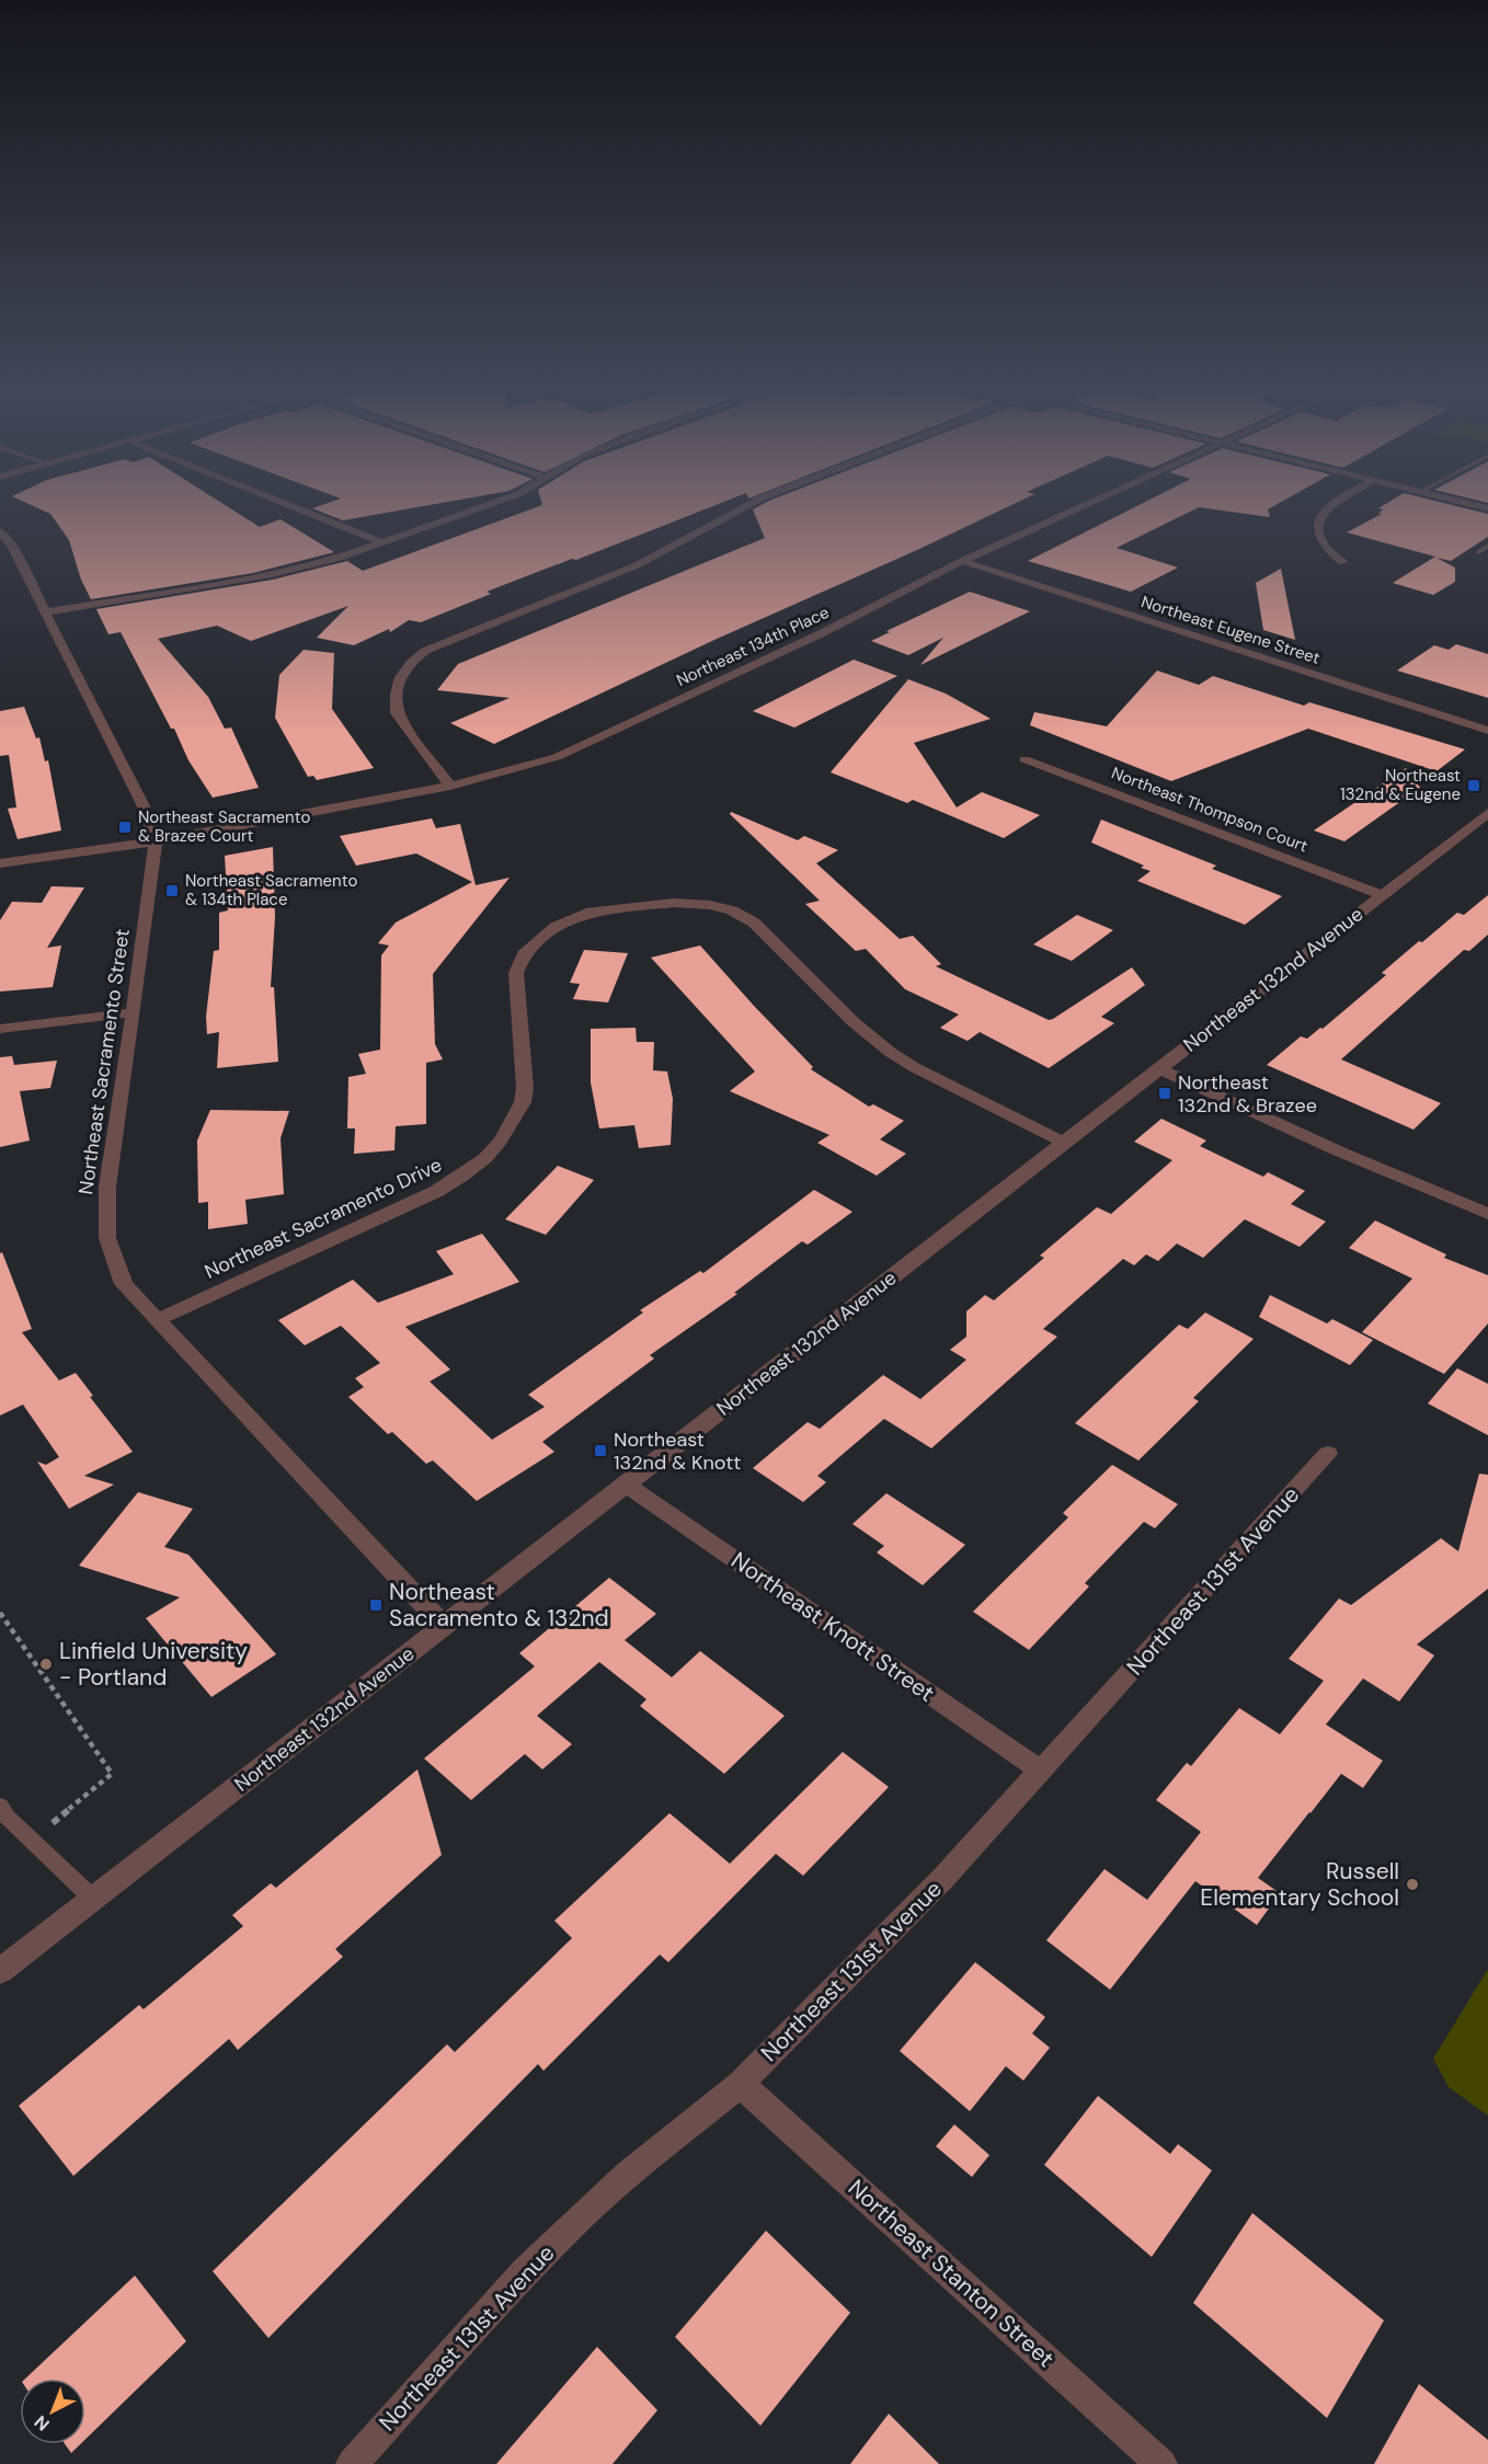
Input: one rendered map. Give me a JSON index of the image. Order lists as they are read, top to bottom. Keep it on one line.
{"streets":{"street":["Northeast Eugene Street","Northeast 134th Place","Northeast Thompson Court","Northeast 132nd Avenue","Northeast Sacramento Street","Northeast Sacramento Drive","Northeast 131st Avenue","Northeast Knott Street","Northeast Stanton Street"]},"crossings":[["Northeast Eugene Street","Northeast 134th Place"],["Northeast 134th Place","Northeast Sacramento Street"],["Northeast Thompson Court","Northeast 132nd Avenue"],["Northeast 132nd Avenue","Northeast Sacramento Street"],["Northeast 132nd Avenue","Northeast Sacramento Drive"],["Northeast 132nd Avenue","Northeast Knott Street"],["Northeast Sacramento Street","Northeast Sacramento Drive"],["Northeast 131st Avenue","Northeast Knott Street"],["Northeast 131st Avenue","Northeast Stanton Street"]],"places":{"transit":["Northeast 132nd & Eugene","Northeast Sacramento & Brazee Court","Northeast Sacramento & 134th Place","Northeast 132nd & Brazee","Northeast 132nd & Knott","Northeast Sacramento & 132nd"],"other":["Linfield University - Portland","Russell Elementary School"]},"north":"bottom left"}
